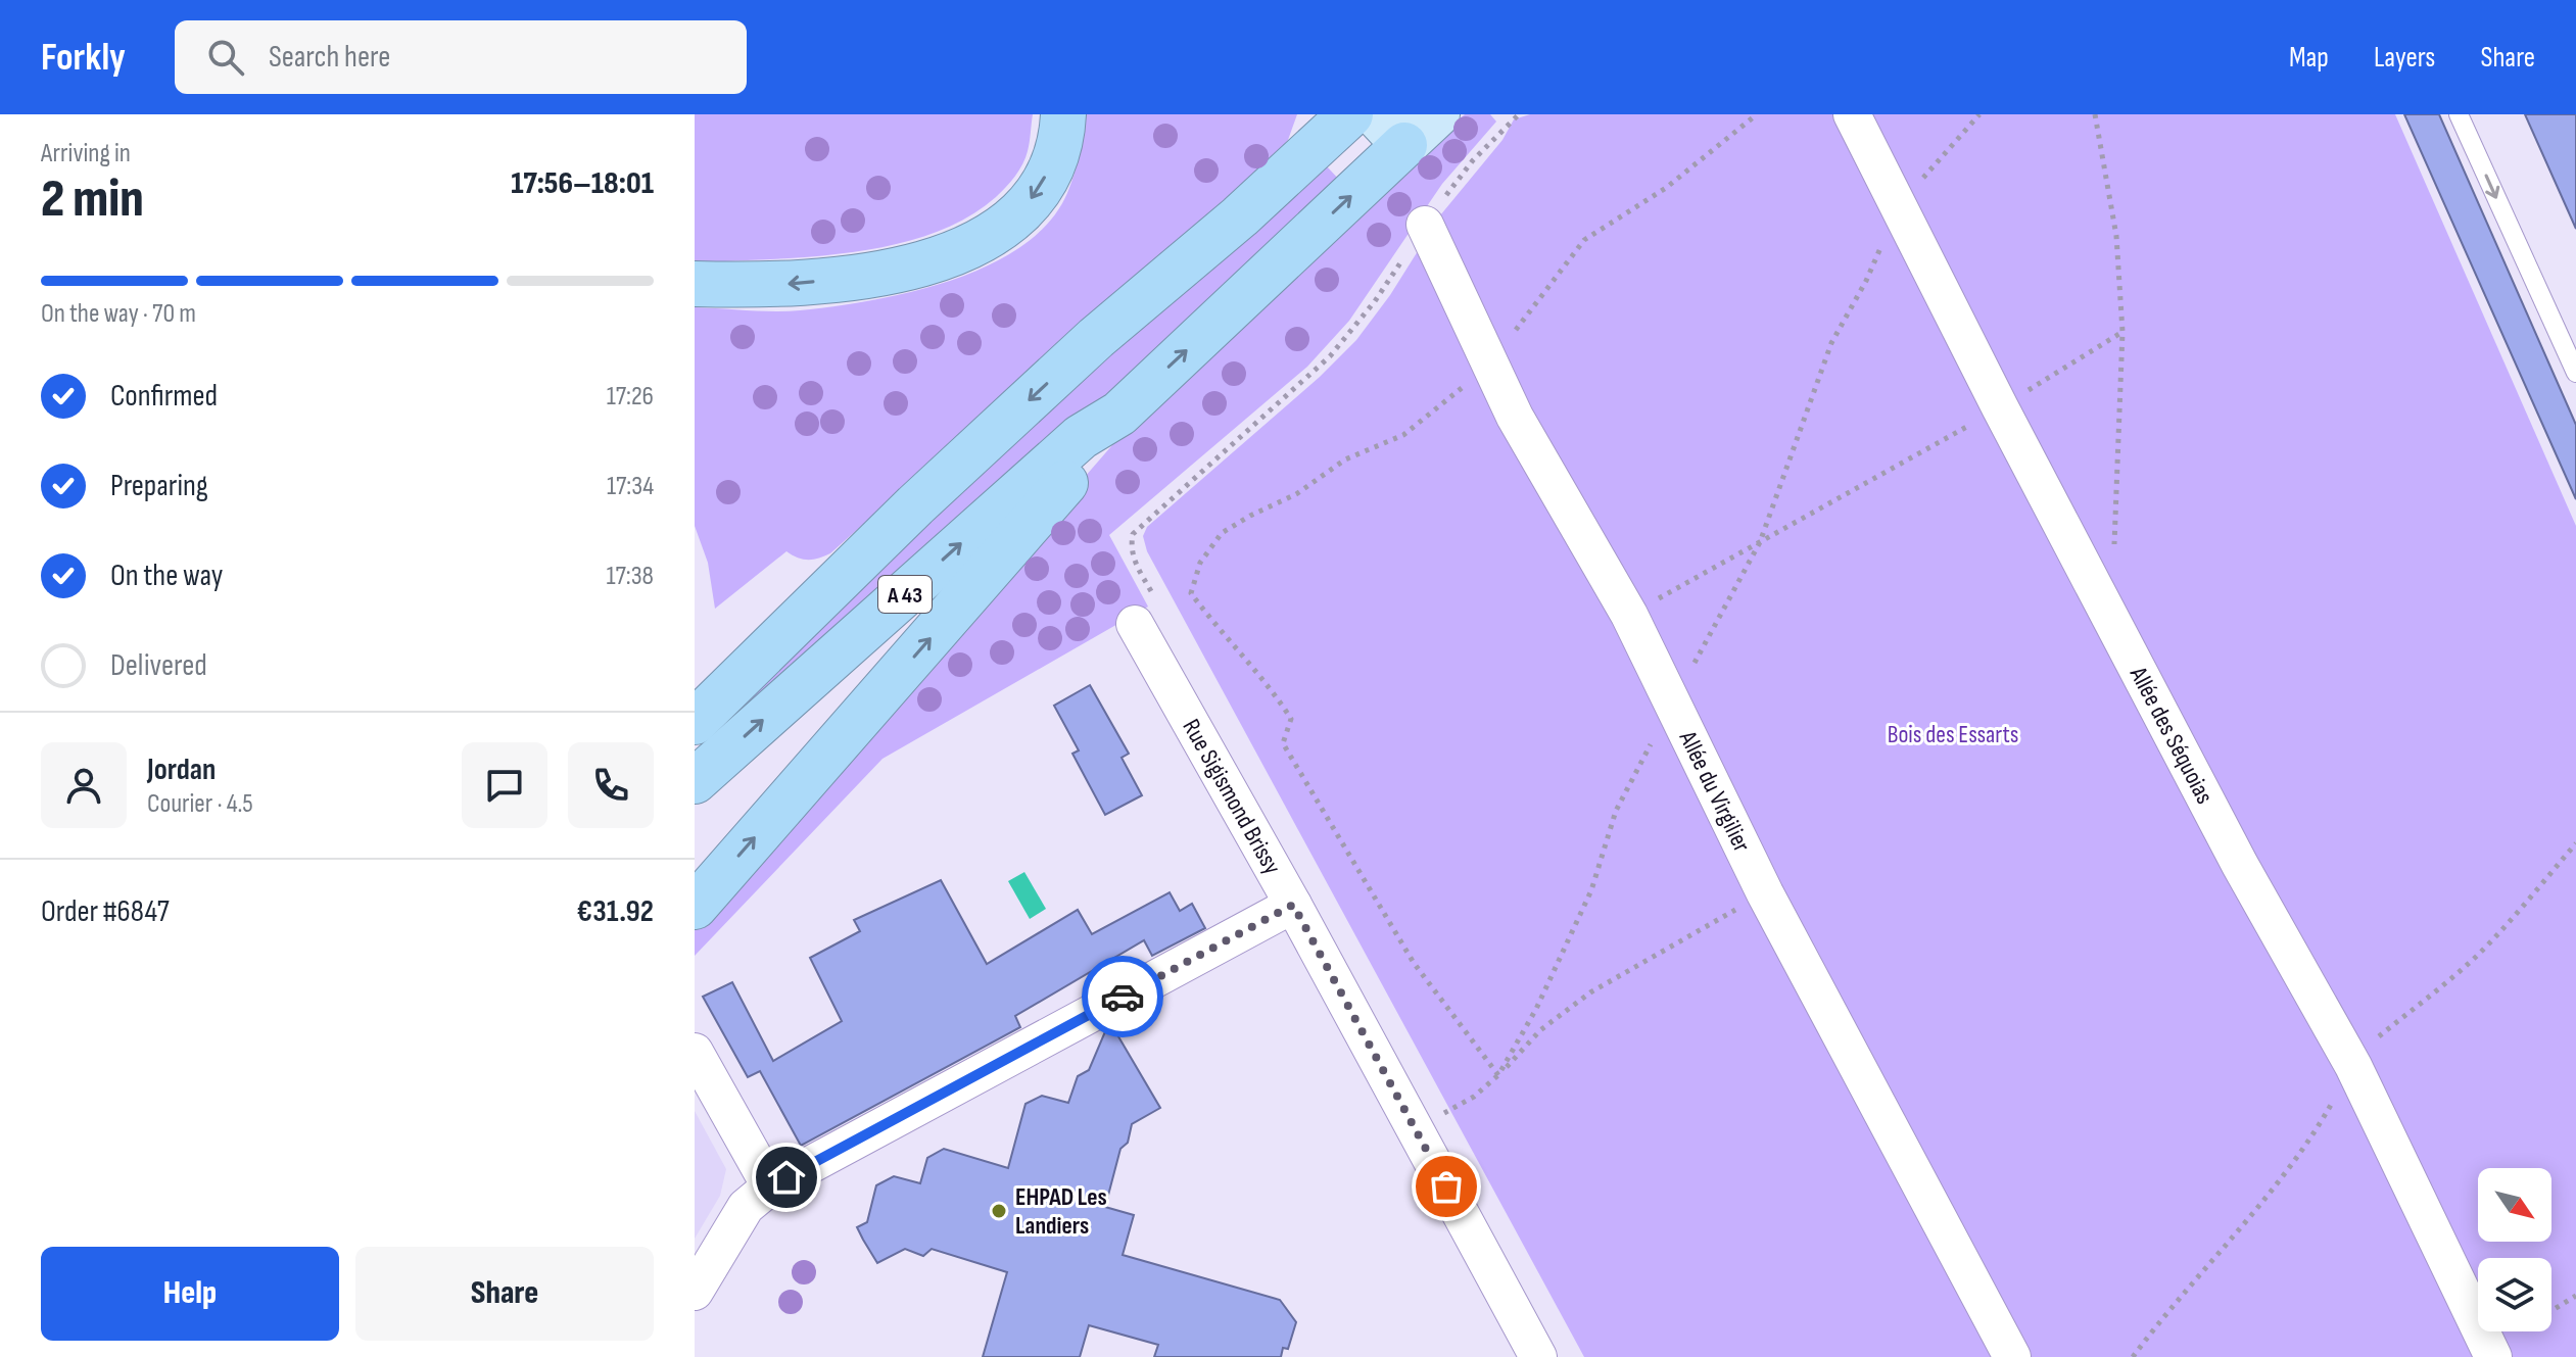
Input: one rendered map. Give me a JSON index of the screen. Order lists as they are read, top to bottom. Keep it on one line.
{"streets":{"highway":["A 43"],"street":["Allée des Séquoias","Allée du Virgilier","Rue Sigismond Brissy"]},"parks":["Bois des Essarts"],"places":["EHPAD Les Landiers"],"north":"bottom right","page":{"header":"Forkly","search":"Search here","nav":["Map","Layers","Share"],"heading":["2 min","Arriving in","17:56–18:01"],"panel":["Jordan","Courier · 4.5","Order #6847","€31.92"],"bar":"On the way · 70 m","list":[["Confirmed","17:26"],["Preparing","17:34"],["On the way","17:38"],"Delivered"],"buttons":["Help","Share"]}}
